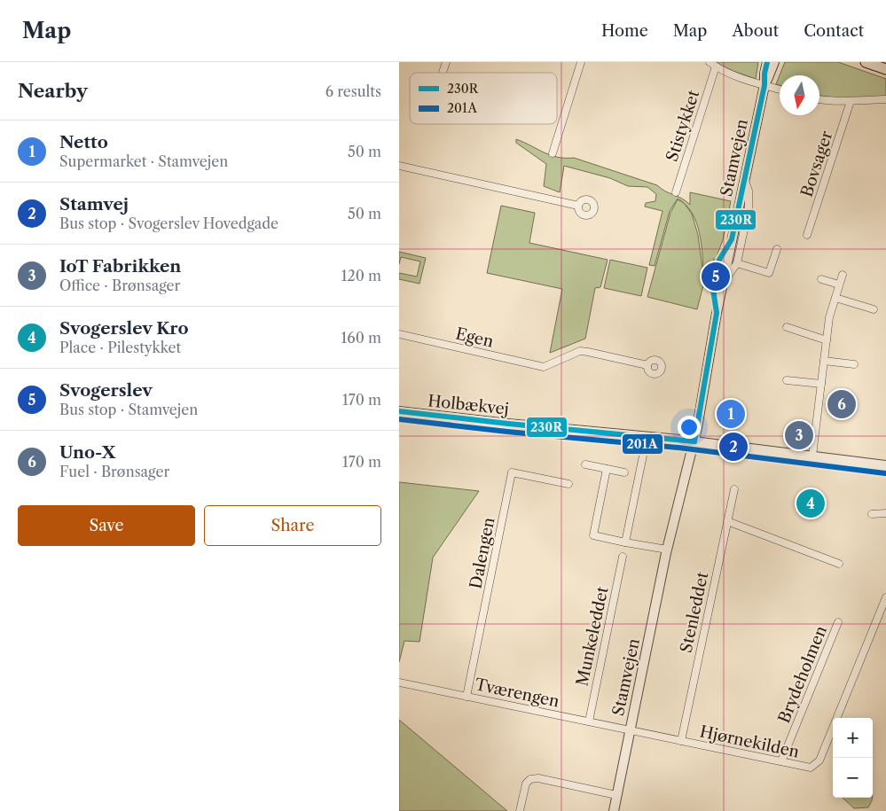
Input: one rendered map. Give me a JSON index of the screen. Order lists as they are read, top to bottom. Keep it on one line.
{"streets":{"street":["Stistykket","Stamvejen","Bovsager","Egen","Holbækvej","Dalengen","Stenleddet","Munkeleddet","Brydeholmen","Tværengen","Hjørnekilden"]},"crossings":[["Stamvejen","Holbækvej"],["Stamvejen","Tværengen"],["Stamvejen","Hjørnekilden"],["Dalengen","Tværengen"],["Stenleddet","Hjørnekilden"],["Munkeleddet","Tværengen"],["Brydeholmen","Hjørnekilden"],["Tværengen","Hjørnekilden"]],"lines":["transit line 230R","transit line 201A"],"legend":["230R","201A"],"north":"bottom","page":{"header":"Map","nav":["Home","Map","About","Contact"],"heading":["Nearby","6 results"],"list":[{"mark":"1","name":"Netto","note":"Supermarket · Stamvejen","value":"50 m"},{"mark":"2","name":"Stamvej","note":"Bus stop · Svogerslev Hovedgade","value":"50 m"},{"mark":"3","name":"IoT Fabrikken","note":"Office · Brønsager","value":"120 m"},{"mark":"4","name":"Svogerslev Kro","note":"Place · Pilestykket","value":"160 m"},{"mark":"5","name":"Svogerslev","note":"Bus stop · Stamvejen","value":"170 m"},{"mark":"6","name":"Uno-X","note":"Fuel · Brønsager","value":"170 m"}],"pins":["5","6","1","3","2","4"],"buttons":["Save","Share"],"map_buttons":["+","−"]}}
